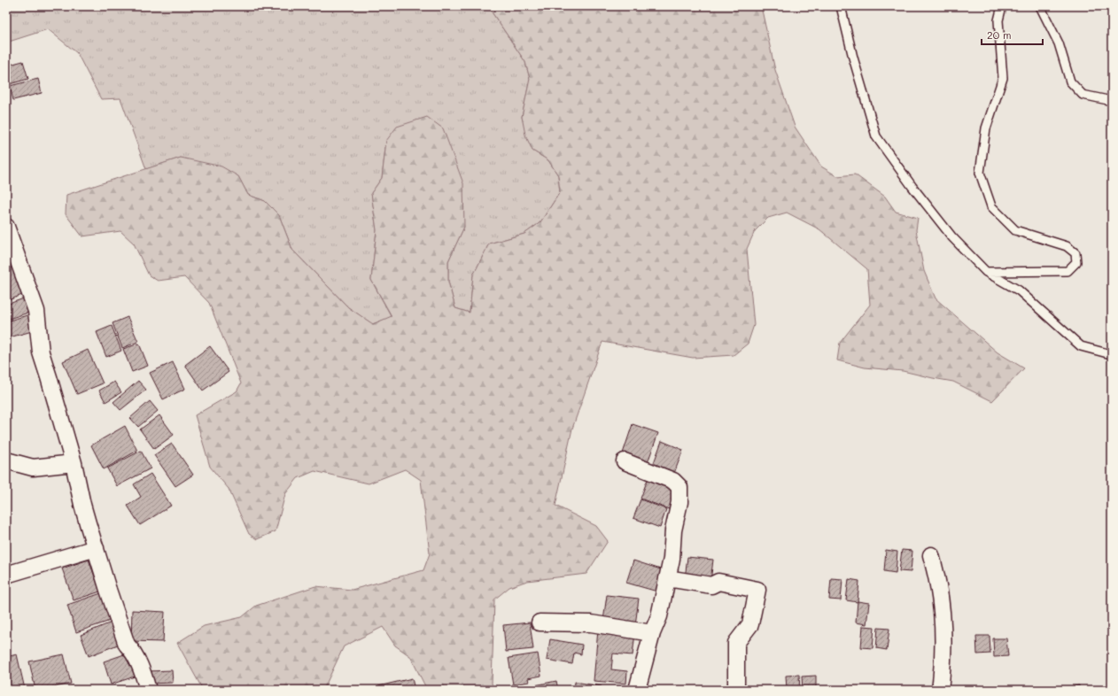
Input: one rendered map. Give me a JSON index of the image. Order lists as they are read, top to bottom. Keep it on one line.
{"scale_bar":"20 m"}
